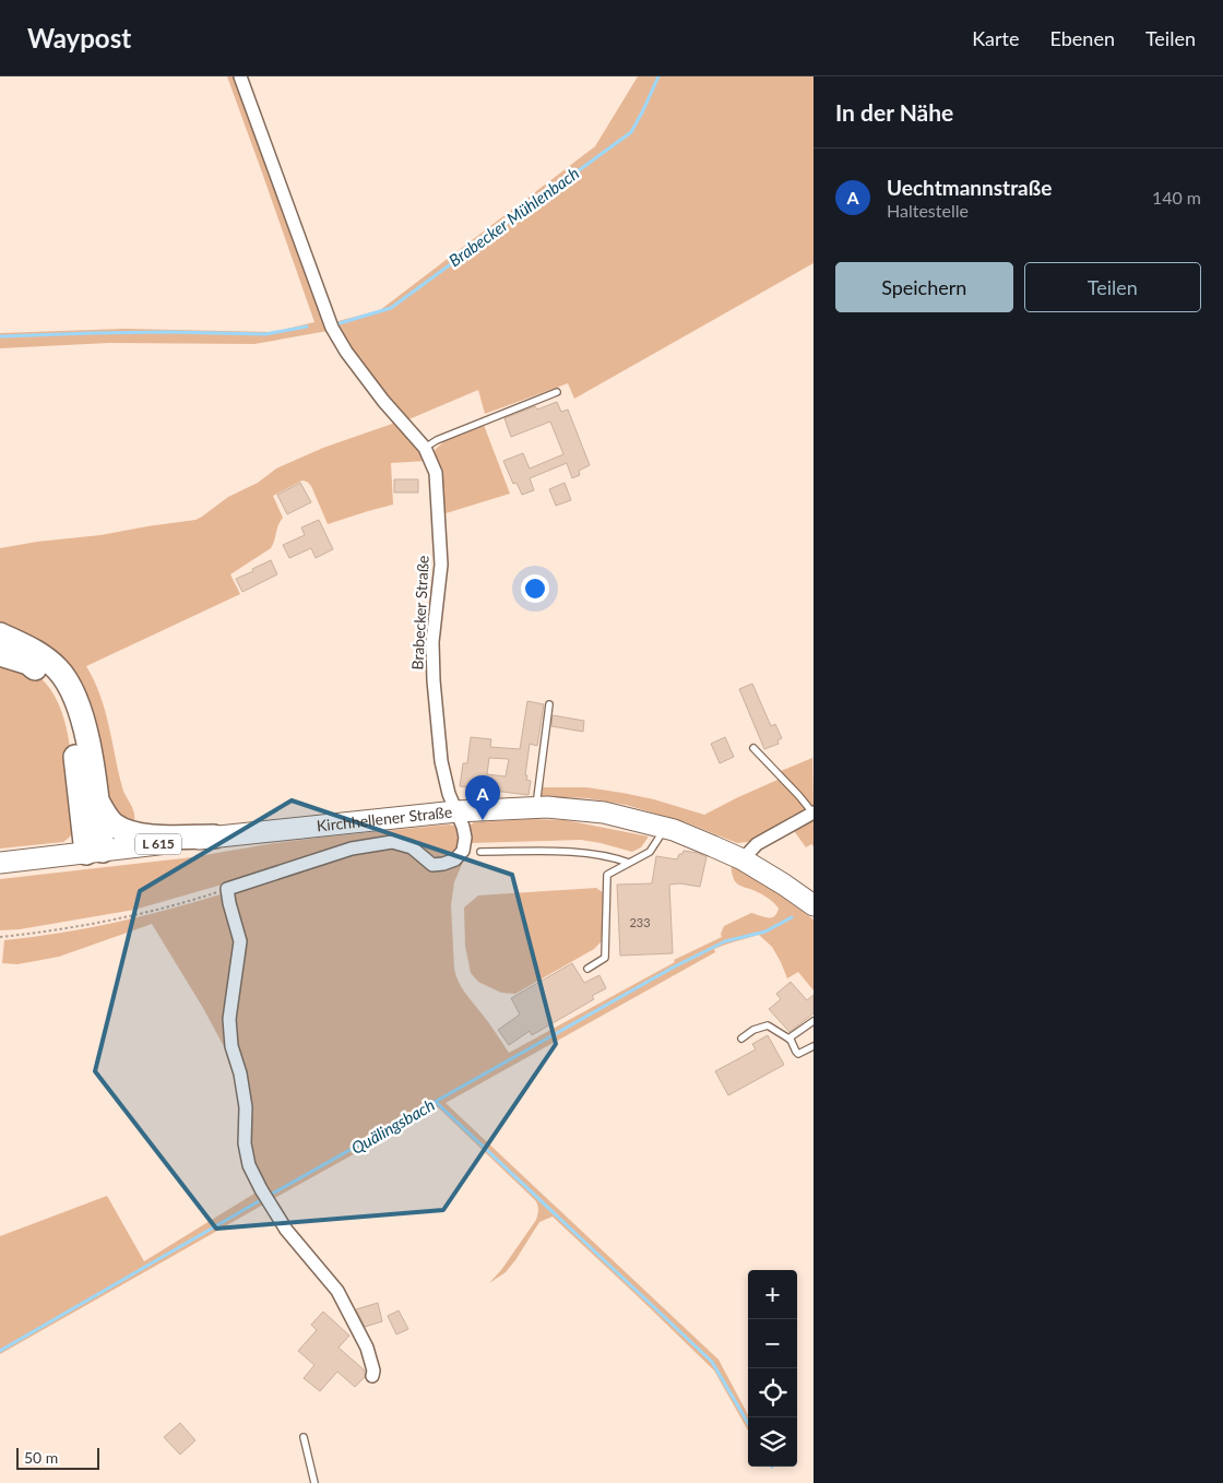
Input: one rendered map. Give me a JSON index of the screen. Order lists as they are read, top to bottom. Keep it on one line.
{"streets":{"main road":["Kirchhellener Straße","L 615"],"street":["Brabecker Straße"]},"crossings":[["Brabecker Straße","Kirchhellener Straße"]],"water":["Brabecker Mühlenbach","Quälingsbach"],"house_numbers":["233"],"scale_bar":"50 m","page":{"header":"Waypost","nav":["Karte","Ebenen","Teilen"],"heading":"In der Nähe","list":[{"mark":"A","name":"Uechtmannstraße","note":"Haltestelle","value":"140 m"}],"buttons":["Speichern","Teilen"],"pins":"A","map_buttons":["+","−"],"scale":"50 m"}}
